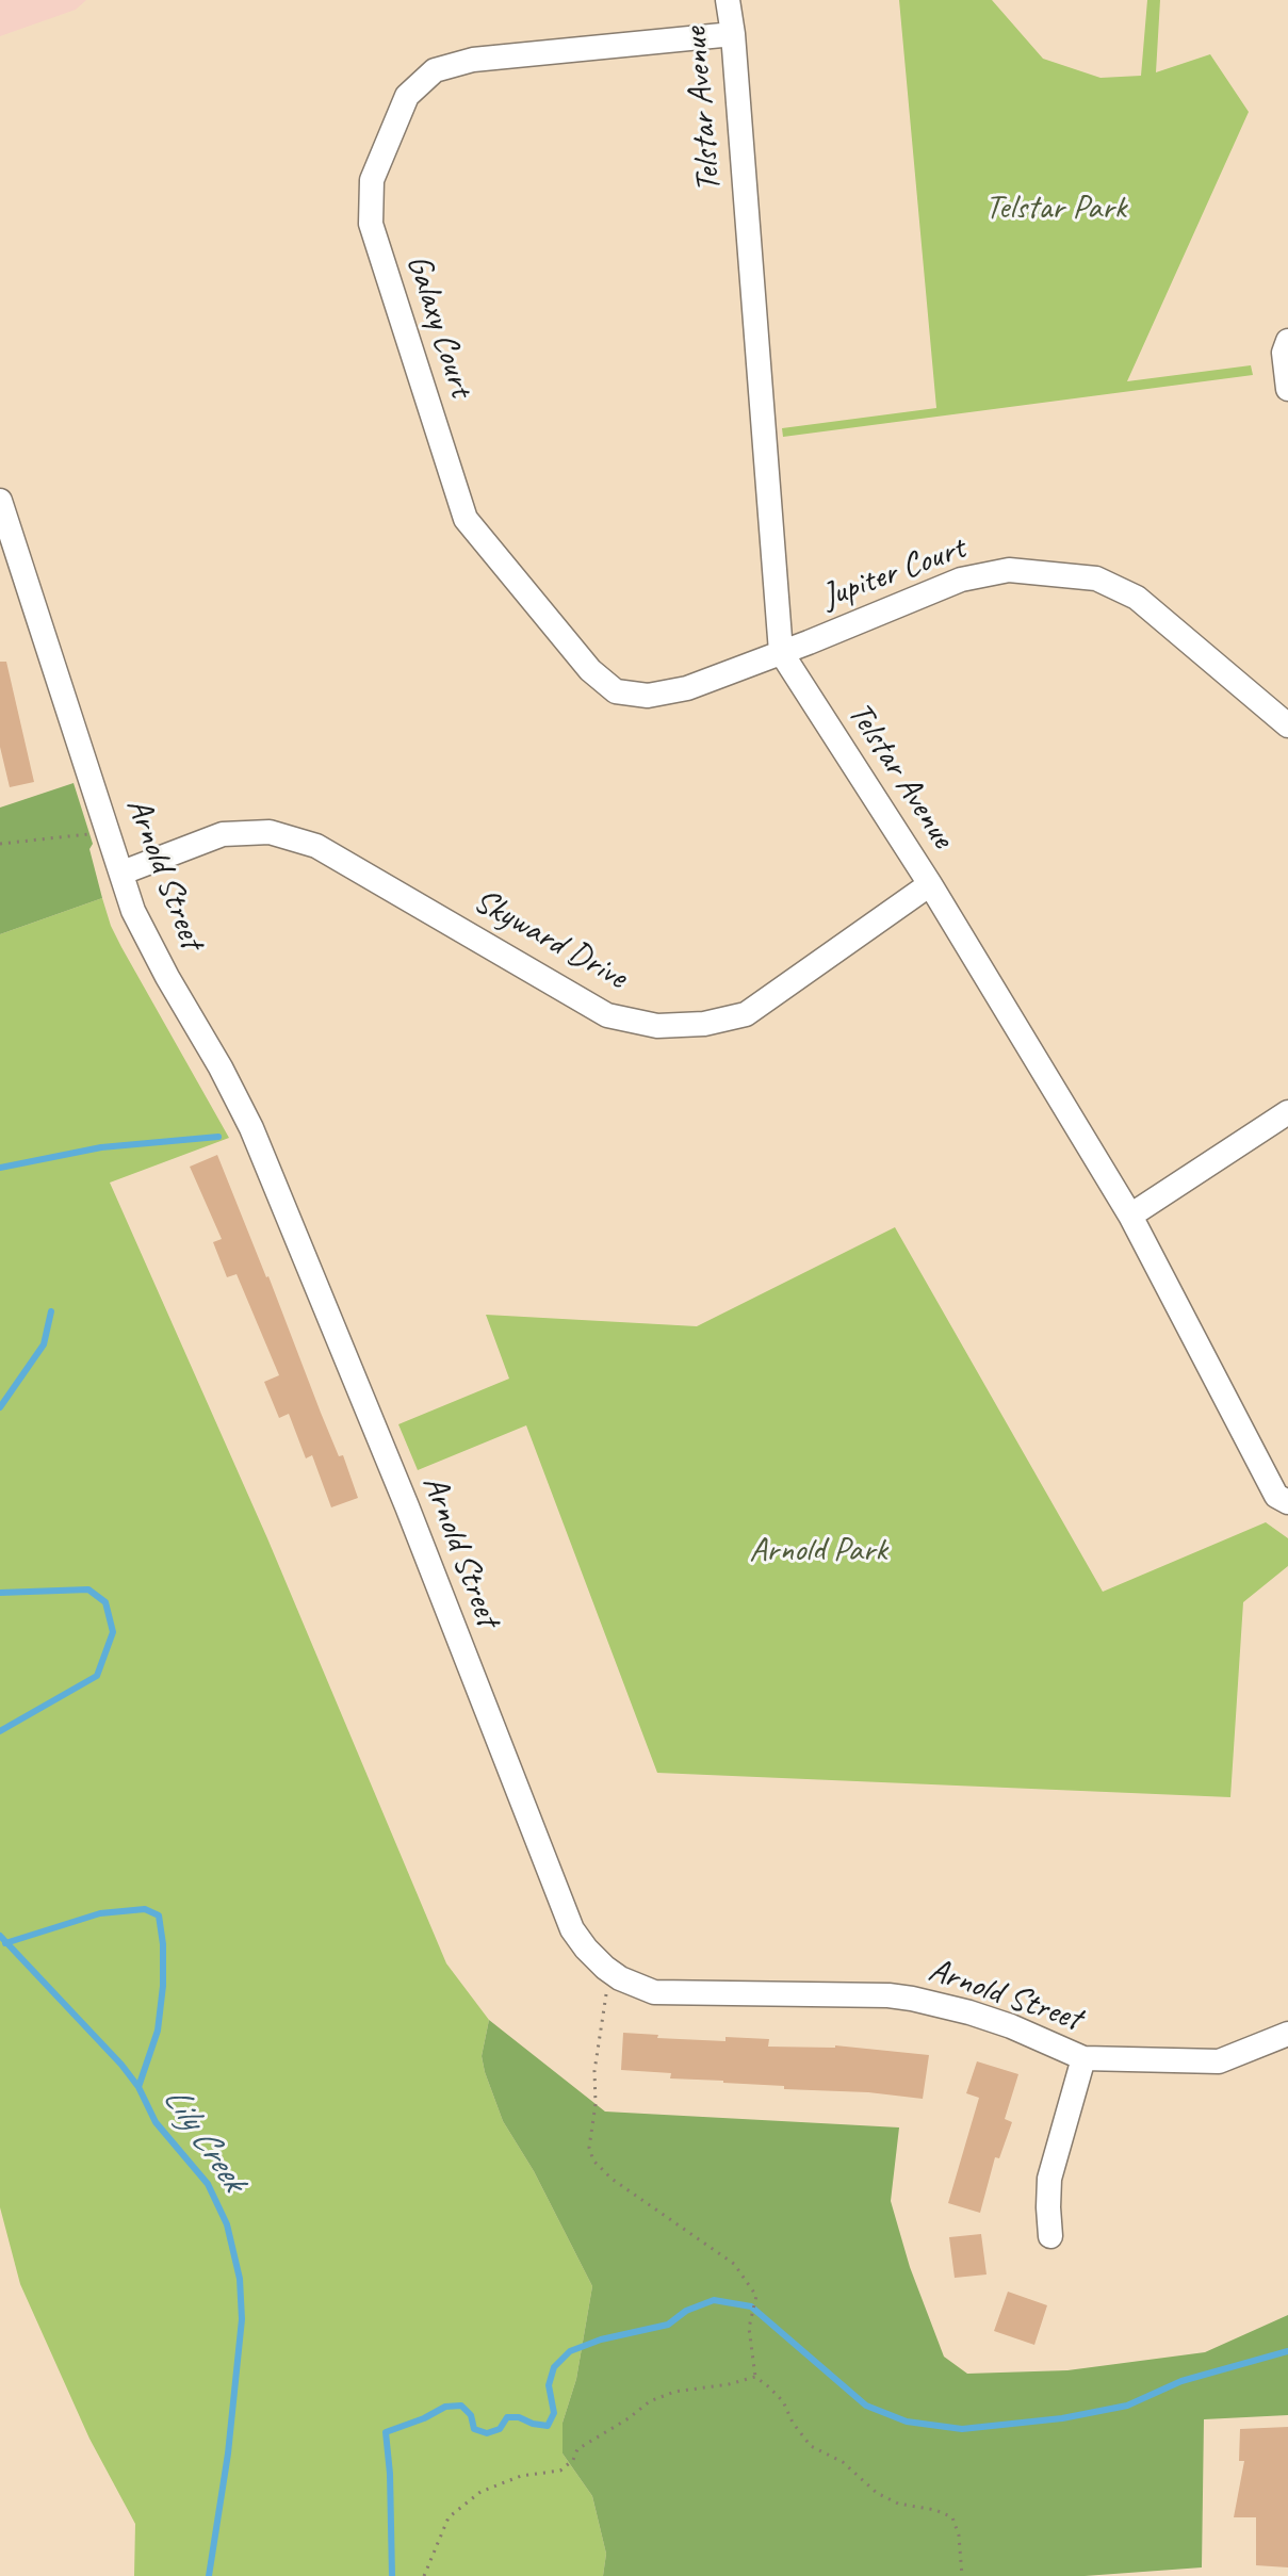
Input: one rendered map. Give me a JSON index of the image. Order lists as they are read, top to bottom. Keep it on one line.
{"streets":{"street":["Telstar Avenue","Galaxy Court","Jupiter Court","Arnold Street","Skyward Drive"]},"crossings":[["Telstar Avenue","Galaxy Court"],["Telstar Avenue","Jupiter Court"],["Telstar Avenue","Skyward Drive"],["Galaxy Court","Jupiter Court"],["Arnold Street","Skyward Drive"]],"water":["Lily Creek"],"parks":["Telstar Park","Arnold Park"]}
